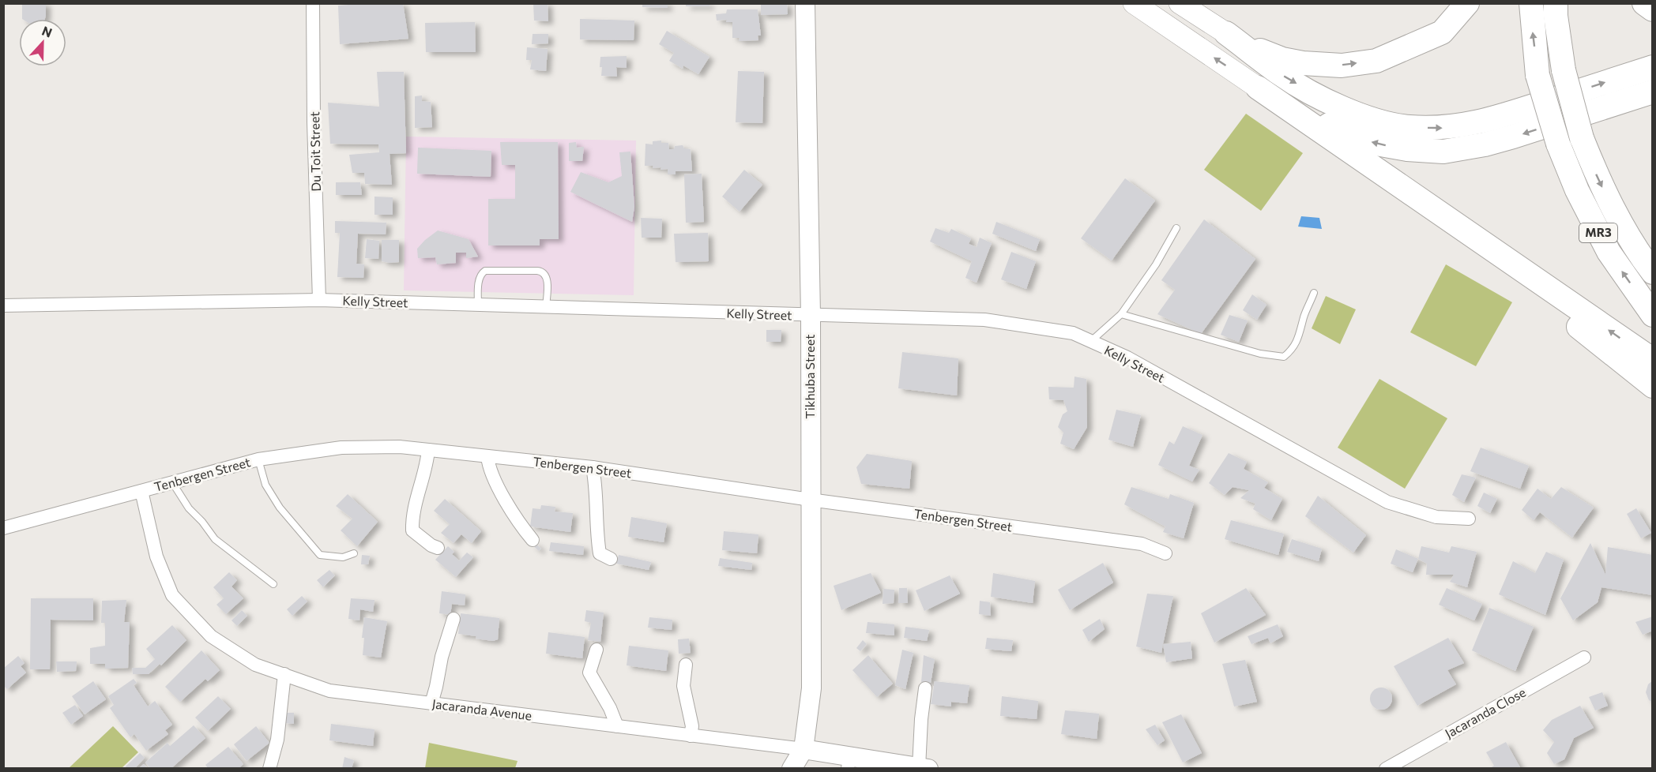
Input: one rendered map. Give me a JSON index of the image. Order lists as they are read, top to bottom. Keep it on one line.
{"streets":{"highway":["MR3"],"street":["Du Toit Street","Kelly Street","Tikhuba Street","Tenbergen Street","Jacaranda Avenue","Jacaranda Close"]},"crossings":[["Du Toit Street","Kelly Street"],["Kelly Street","Tikhuba Street"],["Tikhuba Street","Tenbergen Street"],["Tikhuba Street","Jacaranda Avenue"],["Tenbergen Street","Jacaranda Avenue"]],"north":"top"}
